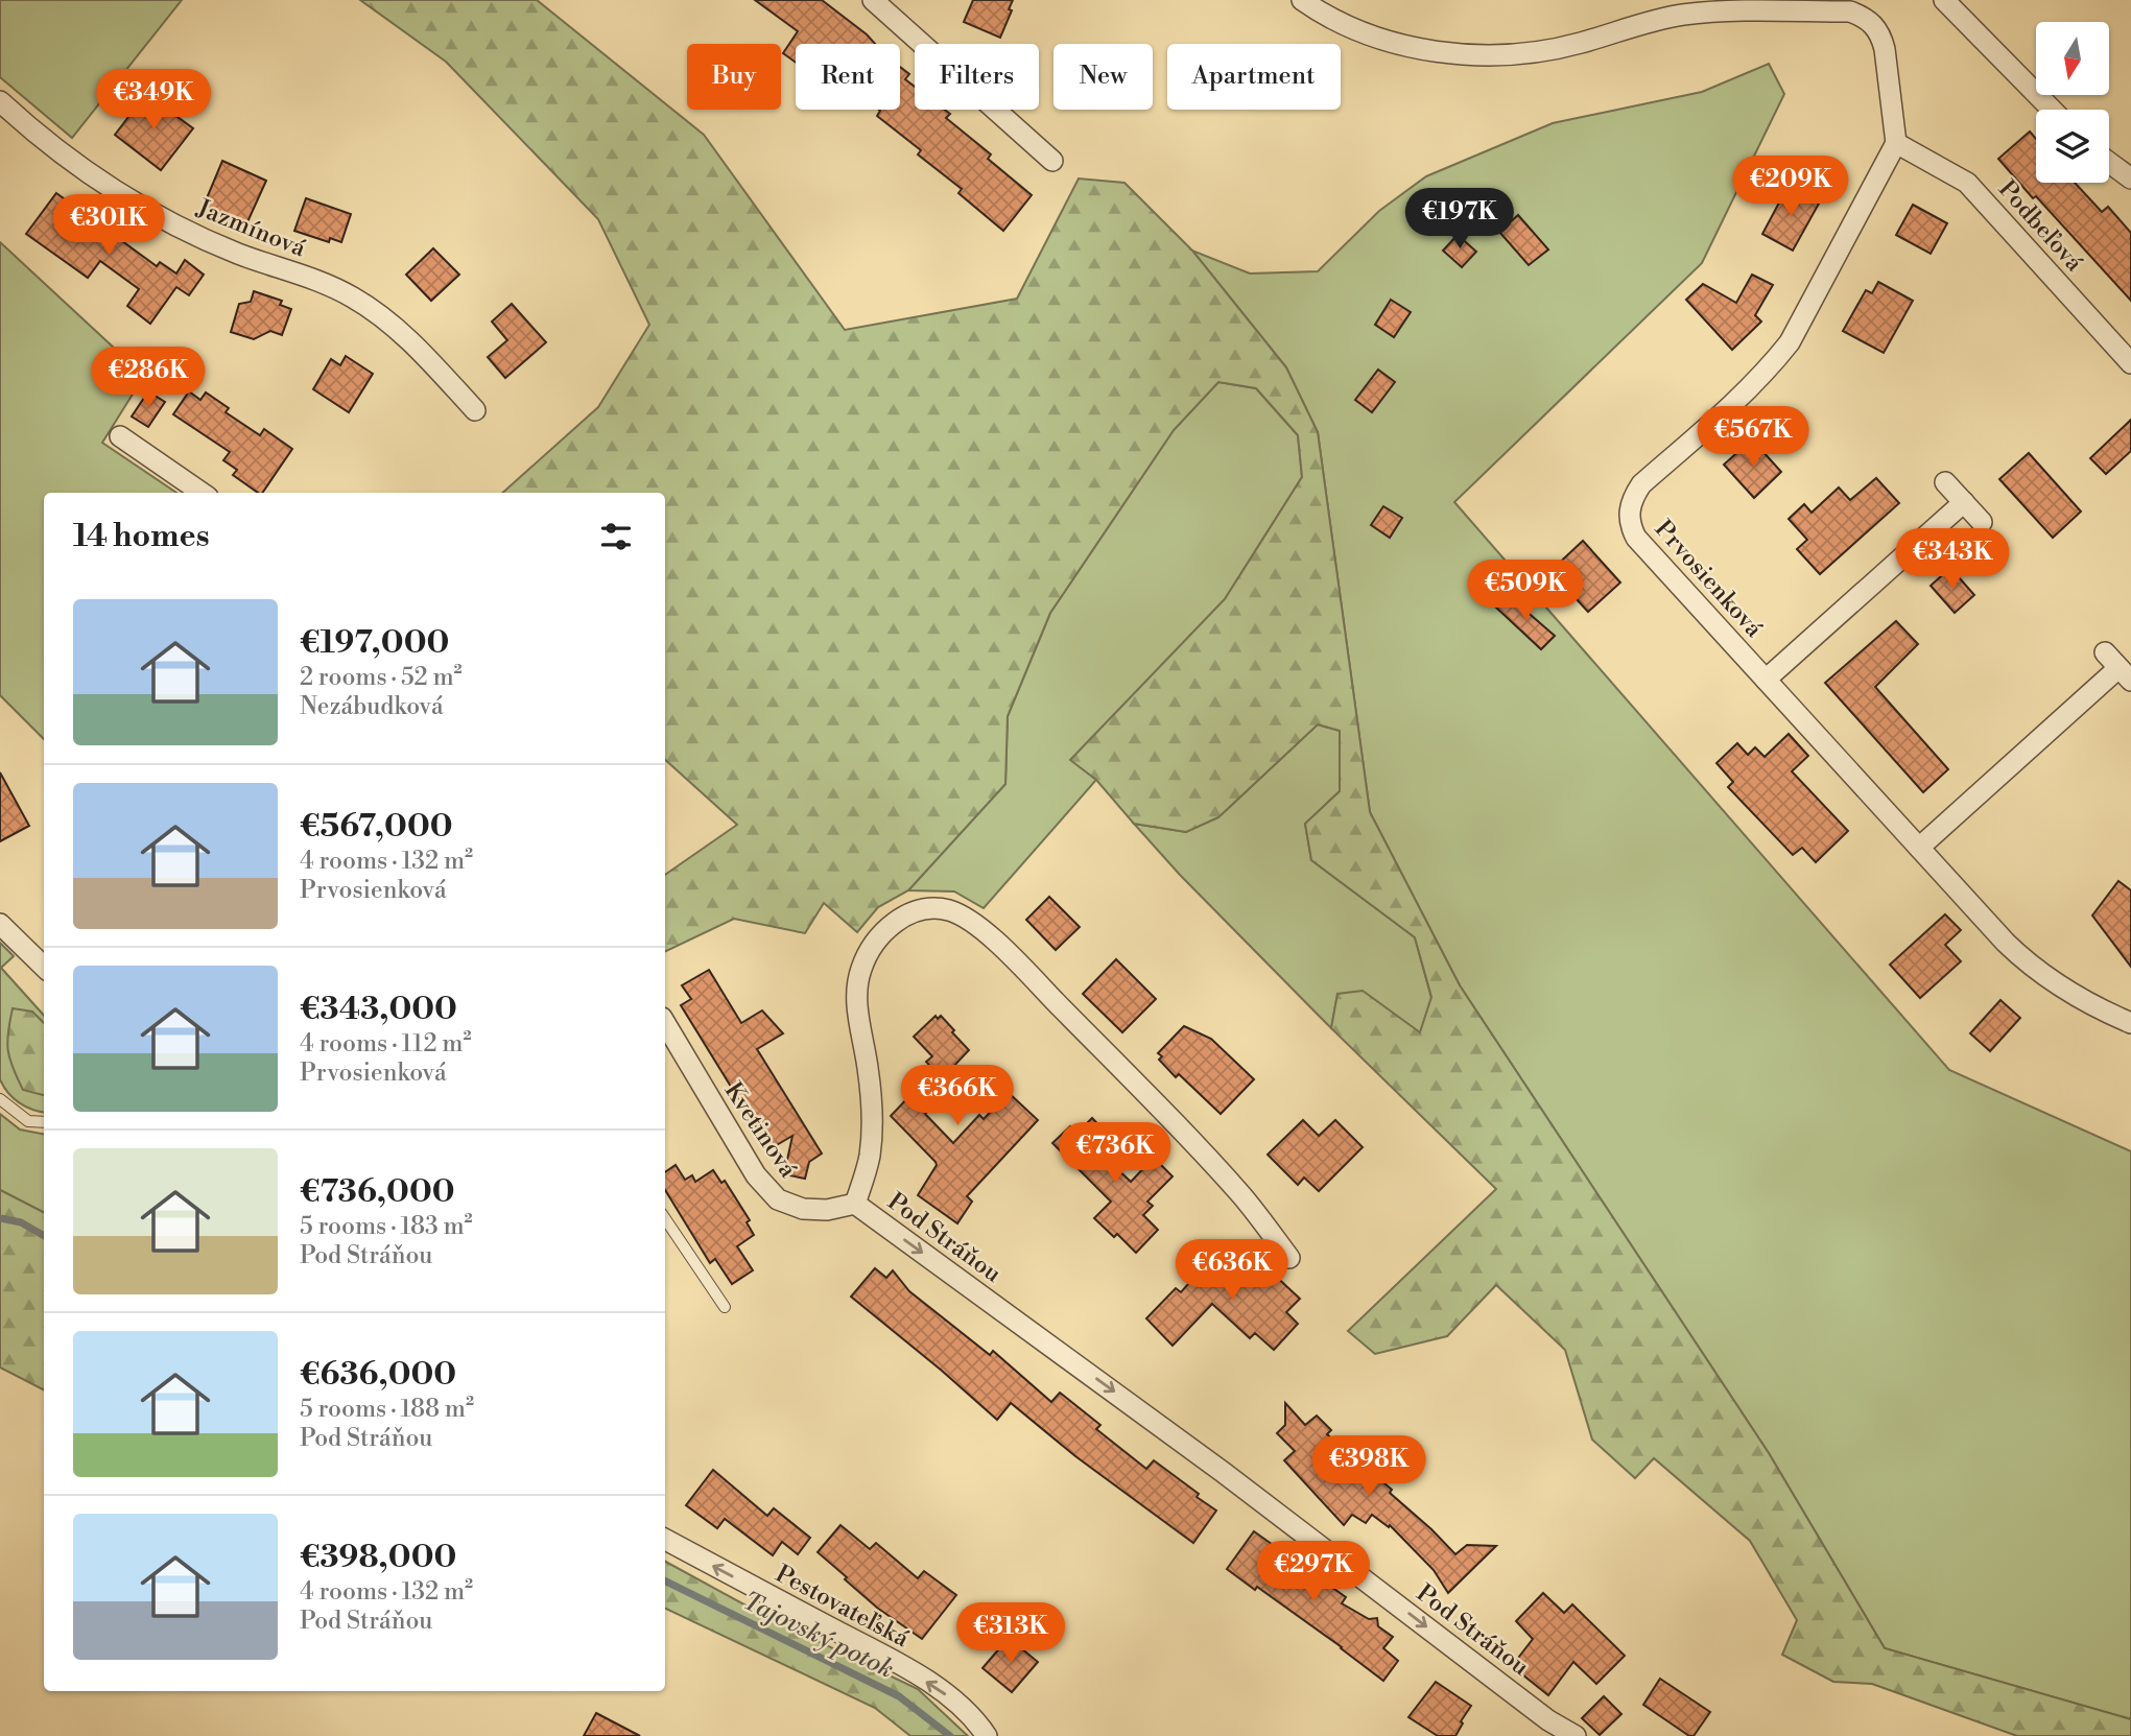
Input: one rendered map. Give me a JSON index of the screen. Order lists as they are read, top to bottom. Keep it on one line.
{"streets":{"street":["Podbeľová","Jazmínová","Prvosienková","Kvetinová","Pod Stráňou","Pestovateľská"]},"crossings":[["Podbeľová","Prvosienková"],["Kvetinová","Pod Stráňou"]],"one_way":["Pod Stráňou","Pestovateľská"],"water":["Tajovský potok"],"north":"bottom","page":{"chip":["Buy","Rent","Filters","New","Apartment"],"price":["€349K","€209K","€197K","€301K","€286K","€567K","€343K","€509K","€366K","€736K","€636K","€398K","€297K","€313K"],"heading":"14 homes","list":[{"name":"€197,000","note":"2 rooms · 52 m² · Nezábudková"},{"name":"€567,000","note":"4 rooms · 132 m² · Prvosienková"},{"name":"€343,000","note":"4 rooms · 112 m² · Prvosienková"},{"name":"€736,000","note":"5 rooms · 183 m² · Pod Stráňou"},{"name":"€636,000","note":"5 rooms · 188 m² · Pod Stráňou"},{"name":"€398,000","note":"4 rooms · 132 m² · Pod Stráňou"}]}}
